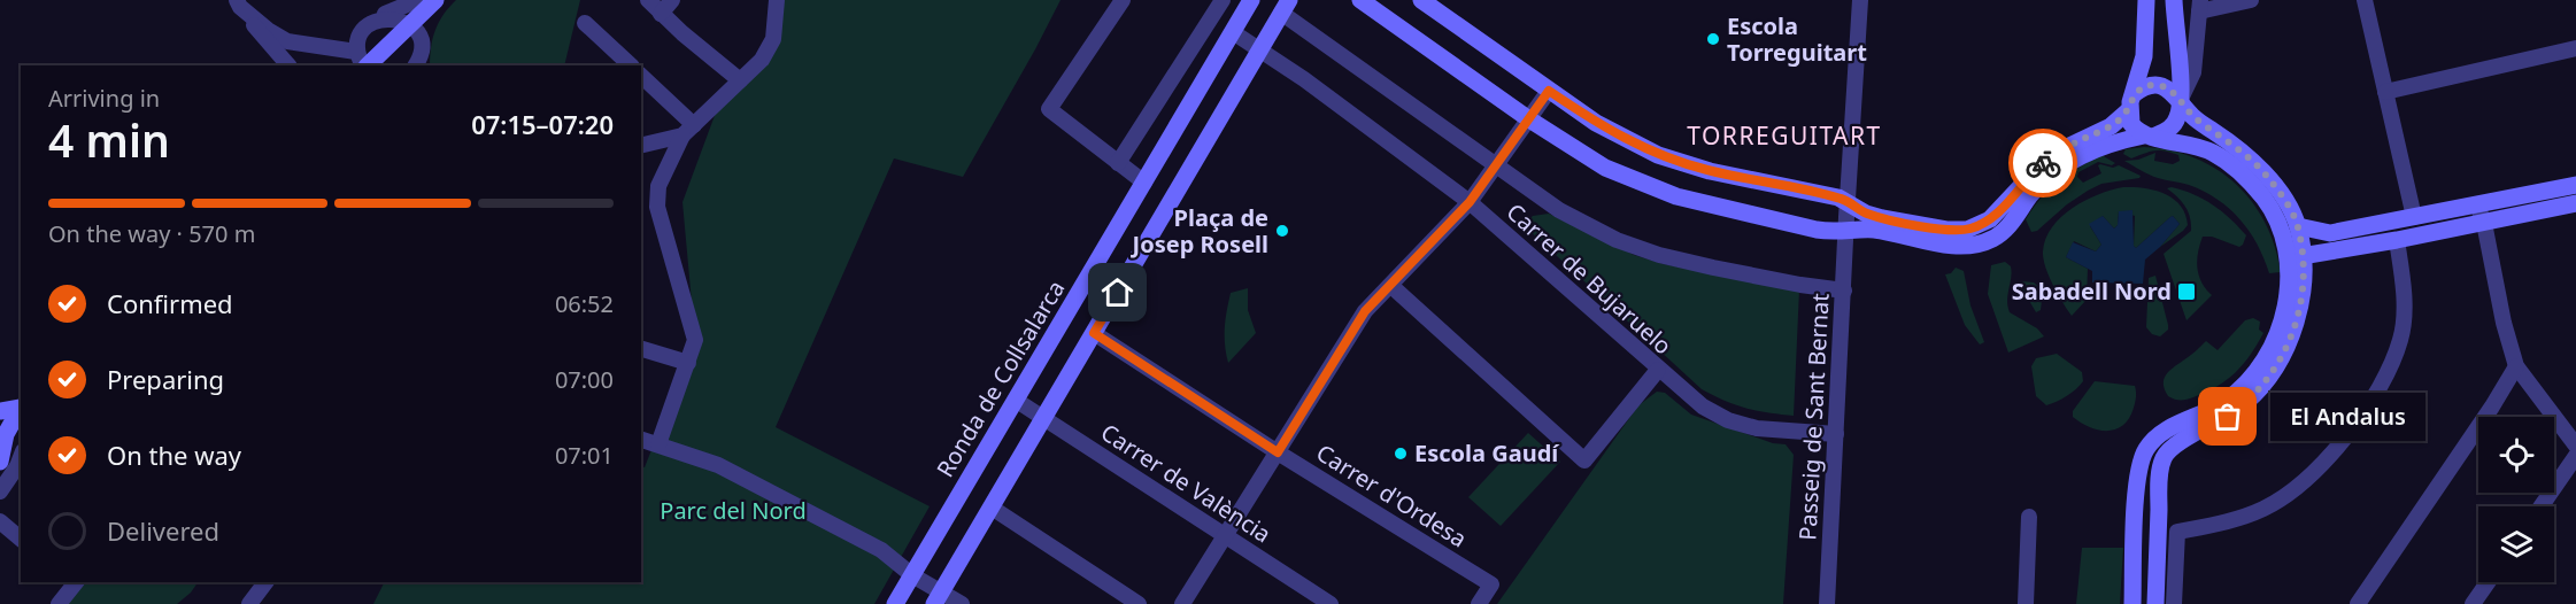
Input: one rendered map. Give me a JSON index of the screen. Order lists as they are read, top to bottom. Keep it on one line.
{"streets":{"main road":["Ronda de Collsalarca"],"street":["Carrer de Bujaruelo","Passeig de Sant Bernat","Carrer de València","Carrer d'Ordesa"]},"crossings":[["Carrer de Bujaruelo","Ronda de Collsalarca"],["Carrer de Bujaruelo","Passeig de Sant Bernat"],["Ronda de Collsalarca","Carrer de València"]],"districts":["TORREGUITART"],"parks":["Parc del Nord"],"places":{"other":["Escola Torreguitart","Plaça de Josep Rosell","El Andalus","Escola Gaudí"],"transit":["Sabadell Nord"]},"page":{"heading":["4 min","Arriving in","07:15–07:20"],"bar":"On the way · 570 m","list":[["Confirmed","06:52"],["Preparing","07:00"],["On the way","07:01"],"Delivered"],"bubble":"El Andalus"}}
